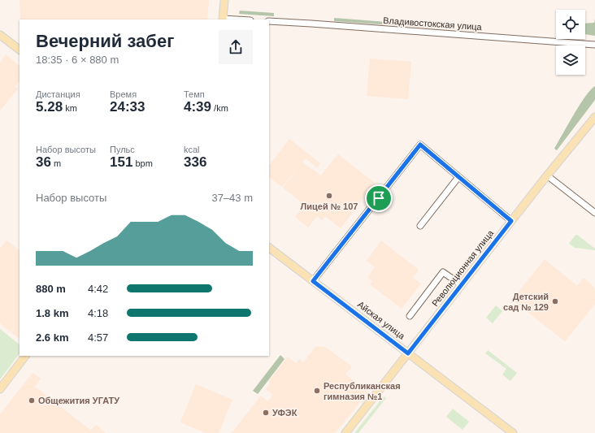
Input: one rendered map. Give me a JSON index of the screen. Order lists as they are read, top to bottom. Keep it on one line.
{"streets":{"main road":["Революционная улица","Айская улица"],"street":["Владивостокская улица"]},"crossings":[["Революционная улица","Айская улица"]],"places":["Лицей № 107","Детский сад № 129","Республиканская гимназия №1","Общежития УГАТУ","УФЭК"],"page":{"heading":["Вечерний забег","18:35 · 6 × 880 m"],"stats":[["Дистанция","5.28 km"],["Время","24:33"],["Темп","4:39 /km"],["Набор высоты","36 m"],["Пульс","151 bpm"],["kcal","336"]],"chart":["Набор высоты","37–43 m"],"list":[{"name":"880 m","note":"4:42"},{"name":"1.8 km","note":"4:18"},{"name":"2.6 km","note":"4:57"}]}}
